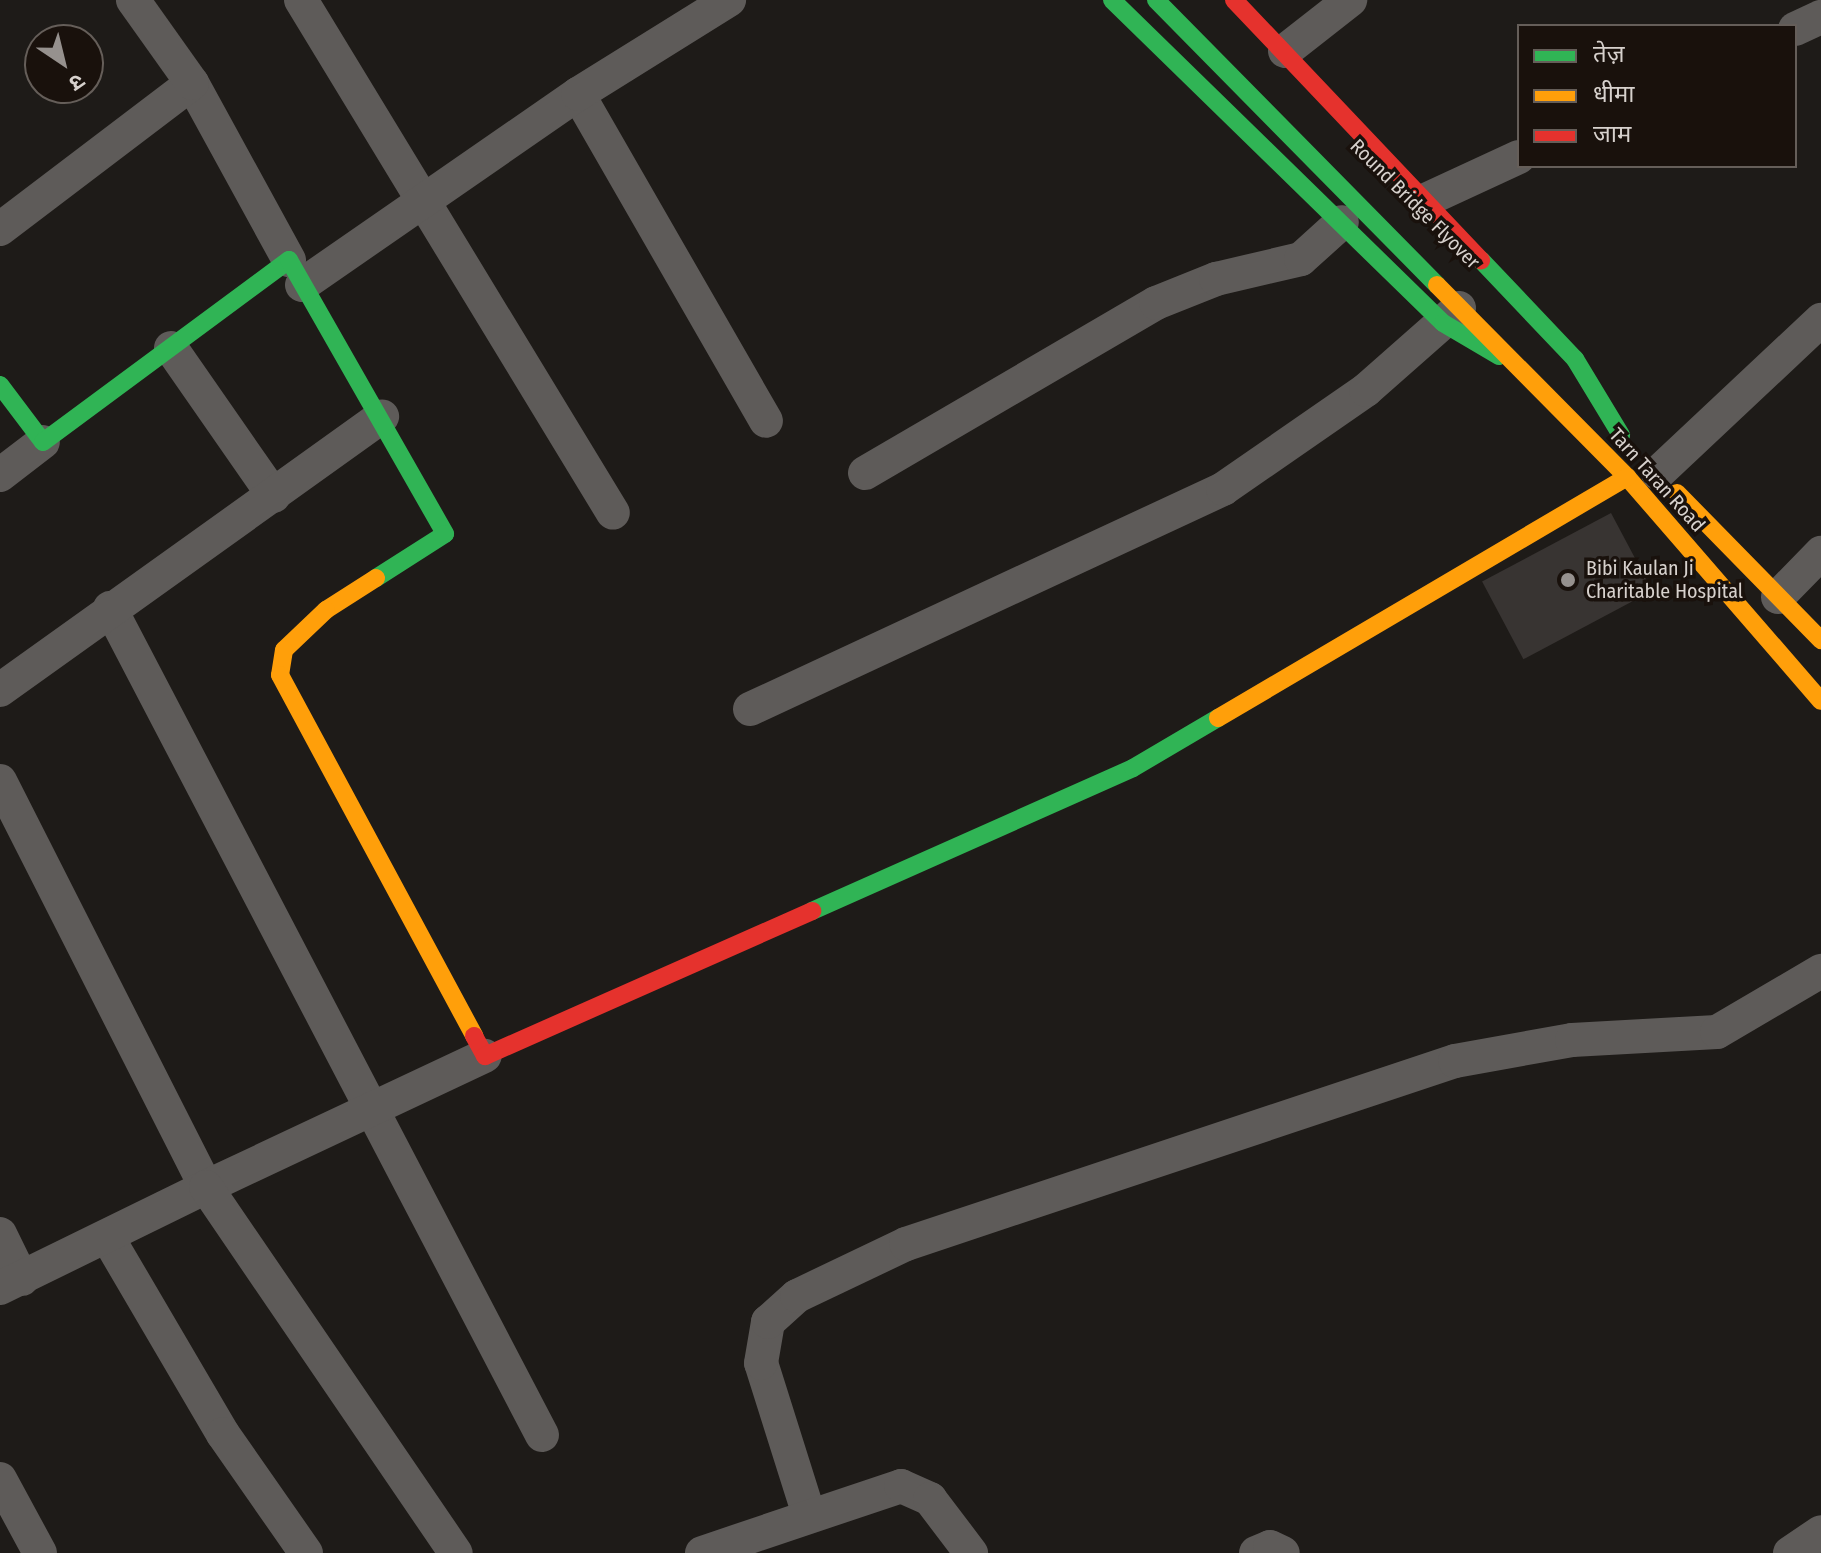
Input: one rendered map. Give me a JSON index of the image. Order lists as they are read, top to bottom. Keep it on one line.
{"streets":{"street":["Round Bridge Flyover","Tarn Taran Road"]},"crossings":[["Round Bridge Flyover","Tarn Taran Road"]],"places":["Bibi Kaulan Ji Charitable Hospital"],"legend":["तेज़","धीमा","जाम"],"north":"bottom right"}
